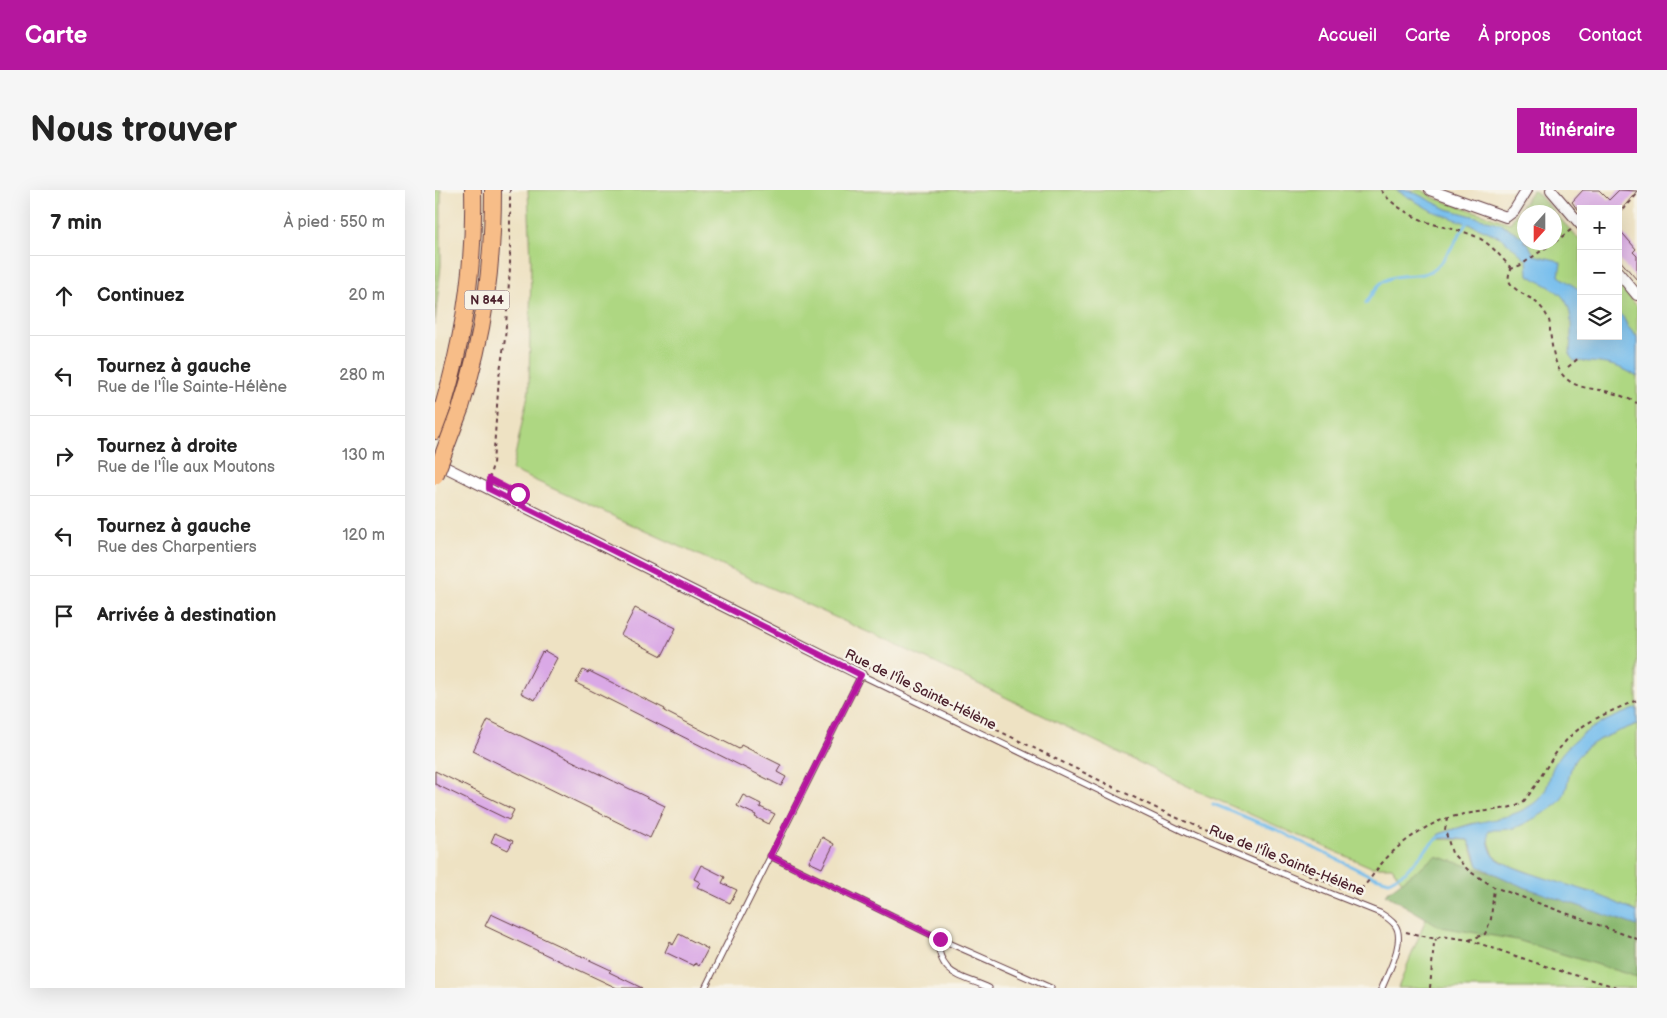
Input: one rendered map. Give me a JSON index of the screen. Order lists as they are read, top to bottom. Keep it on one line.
{"streets":{"highway":["N 844"],"street":["Rue de l'Île Sainte-Hélène"]},"north":"bottom","page":{"header":"Carte","nav":["Accueil","Carte","À propos","Contact"],"buttons":"Itinéraire","title":"Nous trouver","heading":["7 min","À pied · 550 m"],"map_buttons":["+","−"],"list":[["Continuez","20 m"],["Tournez à gauche","Rue de l'Île Sainte-Hélène","280 m"],["Tournez à droite","Rue de l'Île aux Moutons","130 m"],["Tournez à gauche","Rue des Charpentiers","120 m"],"Arrivée à destination"]}}
